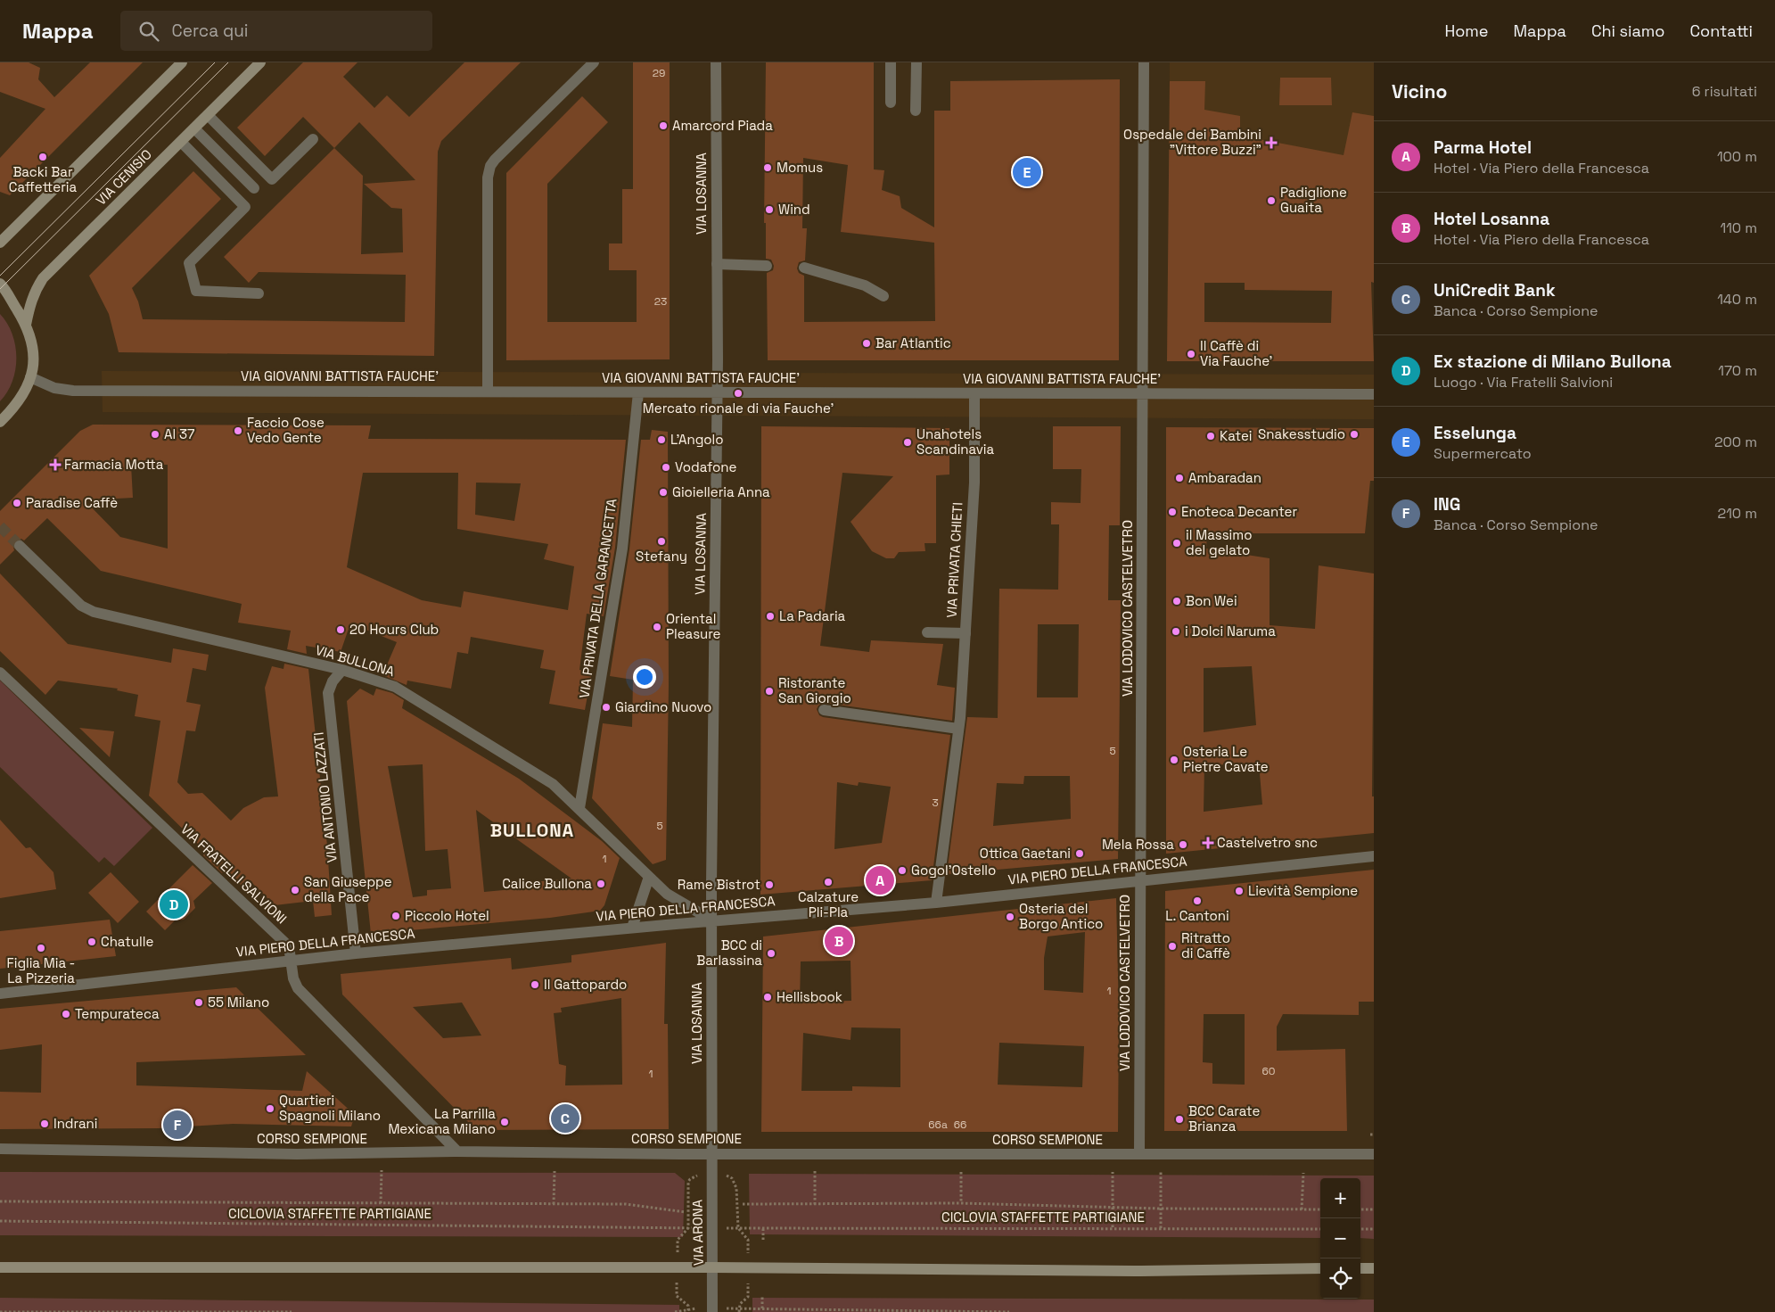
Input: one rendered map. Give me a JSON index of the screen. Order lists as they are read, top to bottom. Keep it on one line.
{"streets":{"main road":["VIA CENISIO"],"street":["VIA LOSANNA","VIA GIOVANNI BATTISTA FAUCHE'","VIA PRIVATA CHIETI","VIA PRIVATA DELLA GARANCETTA","VIA LODOVICO CASTELVETRO","VIA BULLONA","VIA ANTONIO LAZZATI","VIA PIERO DELLA FRANCESCA","VIA FRATELLI SALVIONI","CORSO SEMPIONE","VIA ARONA"],"path":["CICLOVIA STAFFETTE PARTIGIANE"]},"crossings":[["VIA LOSANNA","VIA GIOVANNI BATTISTA FAUCHE'"],["VIA LOSANNA","VIA BULLONA"],["VIA LOSANNA","VIA PIERO DELLA FRANCESCA"],["VIA LOSANNA","CORSO SEMPIONE"],["VIA LOSANNA","VIA ARONA"],["VIA GIOVANNI BATTISTA FAUCHE'","VIA PRIVATA CHIETI"],["VIA GIOVANNI BATTISTA FAUCHE'","VIA PRIVATA DELLA GARANCETTA"],["VIA GIOVANNI BATTISTA FAUCHE'","VIA LODOVICO CASTELVETRO"],["VIA PRIVATA CHIETI","VIA PIERO DELLA FRANCESCA"],["VIA PRIVATA DELLA GARANCETTA","VIA BULLONA"],["VIA LODOVICO CASTELVETRO","VIA PIERO DELLA FRANCESCA"],["VIA LODOVICO CASTELVETRO","CORSO SEMPIONE"],["VIA BULLONA","VIA ANTONIO LAZZATI"],["VIA BULLONA","VIA PIERO DELLA FRANCESCA"],["VIA ANTONIO LAZZATI","VIA PIERO DELLA FRANCESCA"],["VIA PIERO DELLA FRANCESCA","VIA FRATELLI SALVIONI"],["VIA FRATELLI SALVIONI","CORSO SEMPIONE"],["CORSO SEMPIONE","VIA ARONA"]],"districts":["BULLONA"],"places":{"other":["Amarcord Piada","Backi Bar Caffetteria","Momus","Padiglione Guaita","Wind","Bar Atlantic","Il Caffè di Via Fauche'","Mercato rionale di via Fauche'","Faccio Cose Vedo Gente","Al 37","Snakesstudio","Katei","L'Angolo","Unahotels Scandinavia","Vodafone","Ambaradan","Gioielleria Anna","Paradise Caffè","Enoteca Decanter","Stefany","il Massimo del gelato","Bon Wei","La Padaria","Oriental Pleasure","20 Hours Club","i Dolci Naruma","Ristorante San Giorgio","Giardino Nuovo","Osteria Le Pietre Cavate","Mela Rossa","Ottica Gaetani","Gogol'Ostello","Calzature Pli-Pla","Calice Bullona","Rame Bistrot","San Giuseppe della Pace","Lievità Sempione","L. Cantoni","Piccolo Hotel","Osteria del Borgo Antico","Chatulle","Ritratto di Caffè","Figlia Mia - La Pizzeria","BCC di Barlassina","Il Gattopardo","Hellisbook","55 Milano","Tempurateca","Quartieri Spagnoli Milano","BCC Carate Brianza","La Parrilla Mexicana Milano","Indrani"],"health":["Ospedale dei Bambini \"Vittore Buzzi\"","Farmacia Motta","Castelvetro snc"]},"house_numbers":["29","23","5","3","5","1","1","60","1","66a","66"],"page":{"header":"Mappa","search":"Cerca qui","nav":["Home","Mappa","Chi siamo","Contatti"],"heading":["Vicino","6 risultati"],"list":[{"mark":"A","name":"Parma Hotel","note":"Hotel · Via Piero della Francesca","value":"100 m"},{"mark":"B","name":"Hotel Losanna","note":"Hotel · Via Piero della Francesca","value":"110 m"},{"mark":"C","name":"UniCredit Bank","note":"Banca · Corso Sempione","value":"140 m"},{"mark":"D","name":"Ex stazione di Milano Bullona","note":"Luogo · Via Fratelli Salvioni","value":"170 m"},{"mark":"E","name":"Esselunga","note":"Supermercato","value":"200 m"},{"mark":"F","name":"ING","note":"Banca · Corso Sempione","value":"210 m"}],"pins":["E","A","D","B","C","F"],"map_buttons":["+","−"]}}
